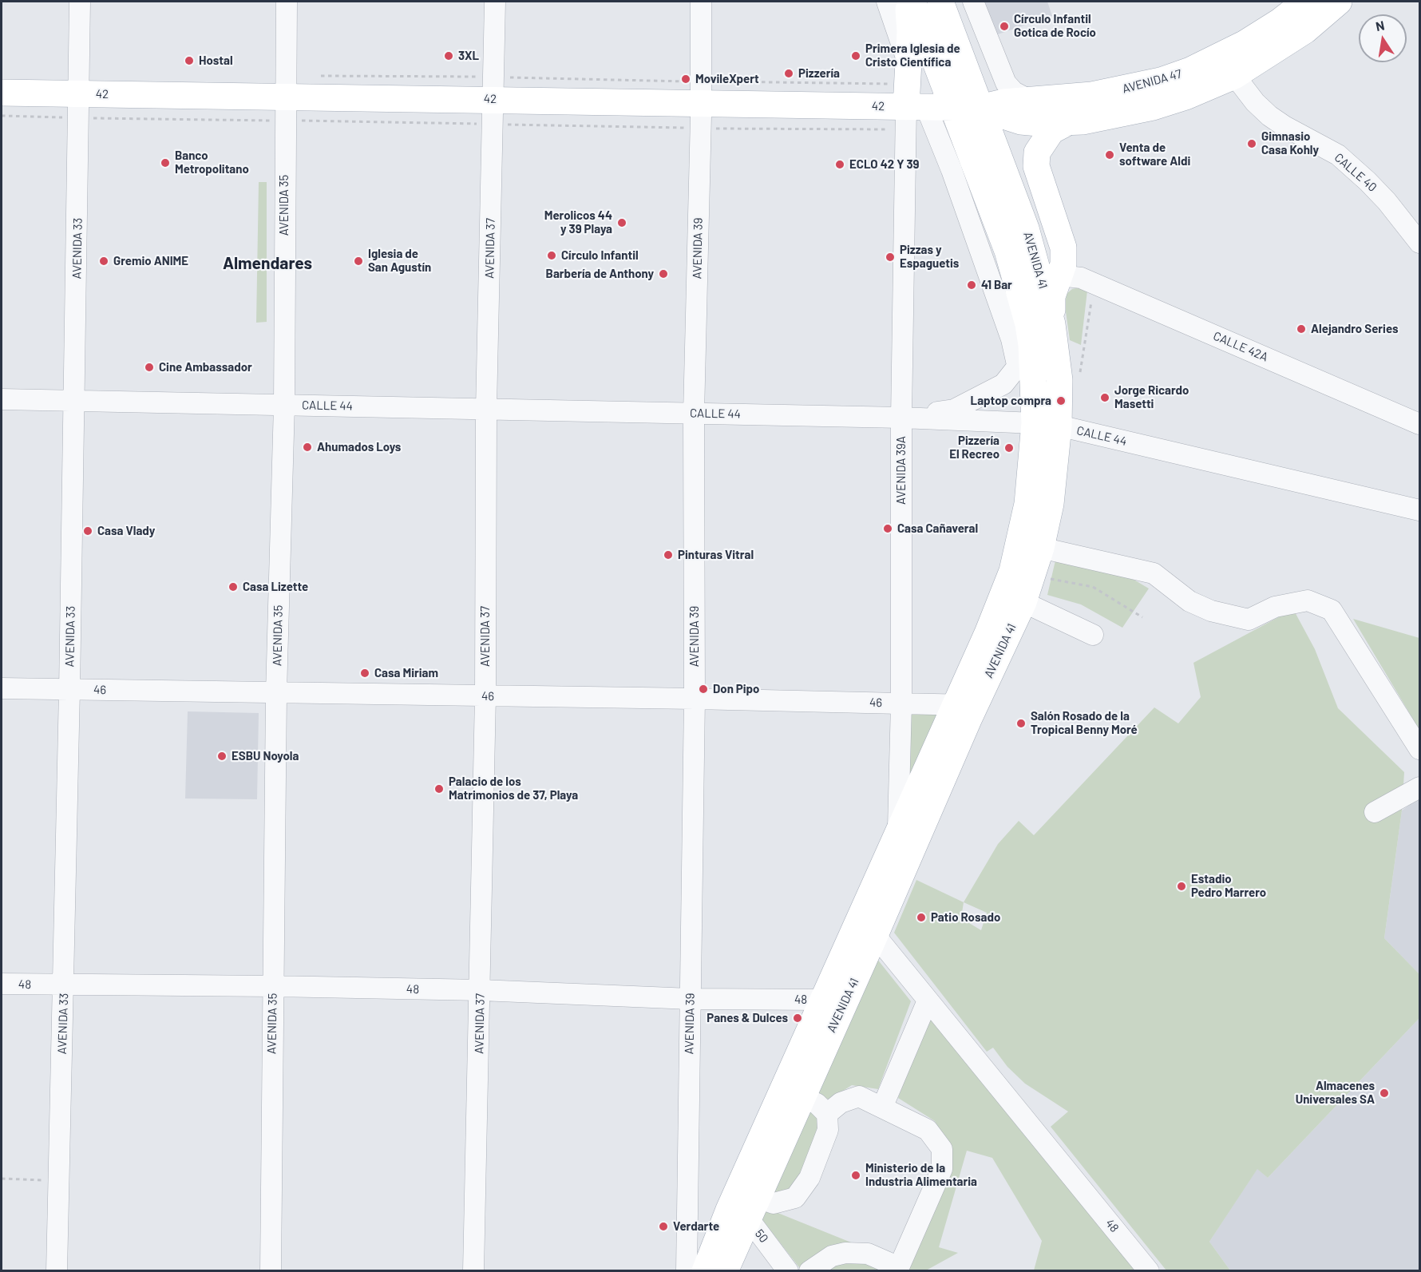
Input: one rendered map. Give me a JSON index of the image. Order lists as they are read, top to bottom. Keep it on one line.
{"streets":{"main road":["AVENIDA 47","42","AVENIDA 41"],"street":["CALLE 40","AVENIDA 35","AVENIDA 33","AVENIDA 37","AVENIDA 39","CALLE 42A","CALLE 44","AVENIDA 39A","46","48","50"]},"crossings":[["AVENIDA 47","42"],["AVENIDA 47","CALLE 40"],["AVENIDA 47","AVENIDA 41"],["42","AVENIDA 35"],["42","AVENIDA 33"],["42","AVENIDA 37"],["42","AVENIDA 39"],["42","AVENIDA 41"],["42","AVENIDA 39A"],["AVENIDA 35","CALLE 44"],["AVENIDA 35","46"],["AVENIDA 35","48"],["AVENIDA 33","CALLE 44"],["AVENIDA 33","46"],["AVENIDA 33","48"],["AVENIDA 37","CALLE 44"],["AVENIDA 37","46"],["AVENIDA 37","48"],["AVENIDA 39","CALLE 44"],["AVENIDA 39","46"],["AVENIDA 39","48"],["AVENIDA 41","CALLE 44"],["AVENIDA 41","AVENIDA 39A"],["AVENIDA 41","46"],["AVENIDA 41","48"],["AVENIDA 41","50"],["CALLE 44","AVENIDA 39A"],["AVENIDA 39A","46"]],"districts":["Almendares"],"places":["Círculo Infantil Gotica de Rocío","3XL","Primera Iglesia de Cristo Científica","Hostal","Pizzería","MovileXpert","Gimnasio Casa Kohly","Venta de software Aldi","Banco Metropolitano","ECLO 42 Y 39","Merolicos 44 y 39 Playa","Círculo Infantil","Pizzas y Espaguetis","Gremio ANIME","Iglesia de San Agustín","Barbería de Anthony","41 Bar","Alejandro Series","Cine Ambassador","Jorge Ricardo Masetti","Laptop compra","Ahumados Loys","Pizzería El Recreo","Casa Cañaveral","Casa Vlady","Pinturas Vitral","Casa Lizette","Casa Miriam","Don Pipo","Salón Rosado de la Tropical Benny Moré","ESBU Noyola","Palacio de los Matrimonios de 37, Playa","Estadio Pedro Marrero","Patio Rosado","Panes & Dulces","Almacenes Universales SA","Ministerio de la Industria Alimentaria","Verdarte"],"north":"top"}
